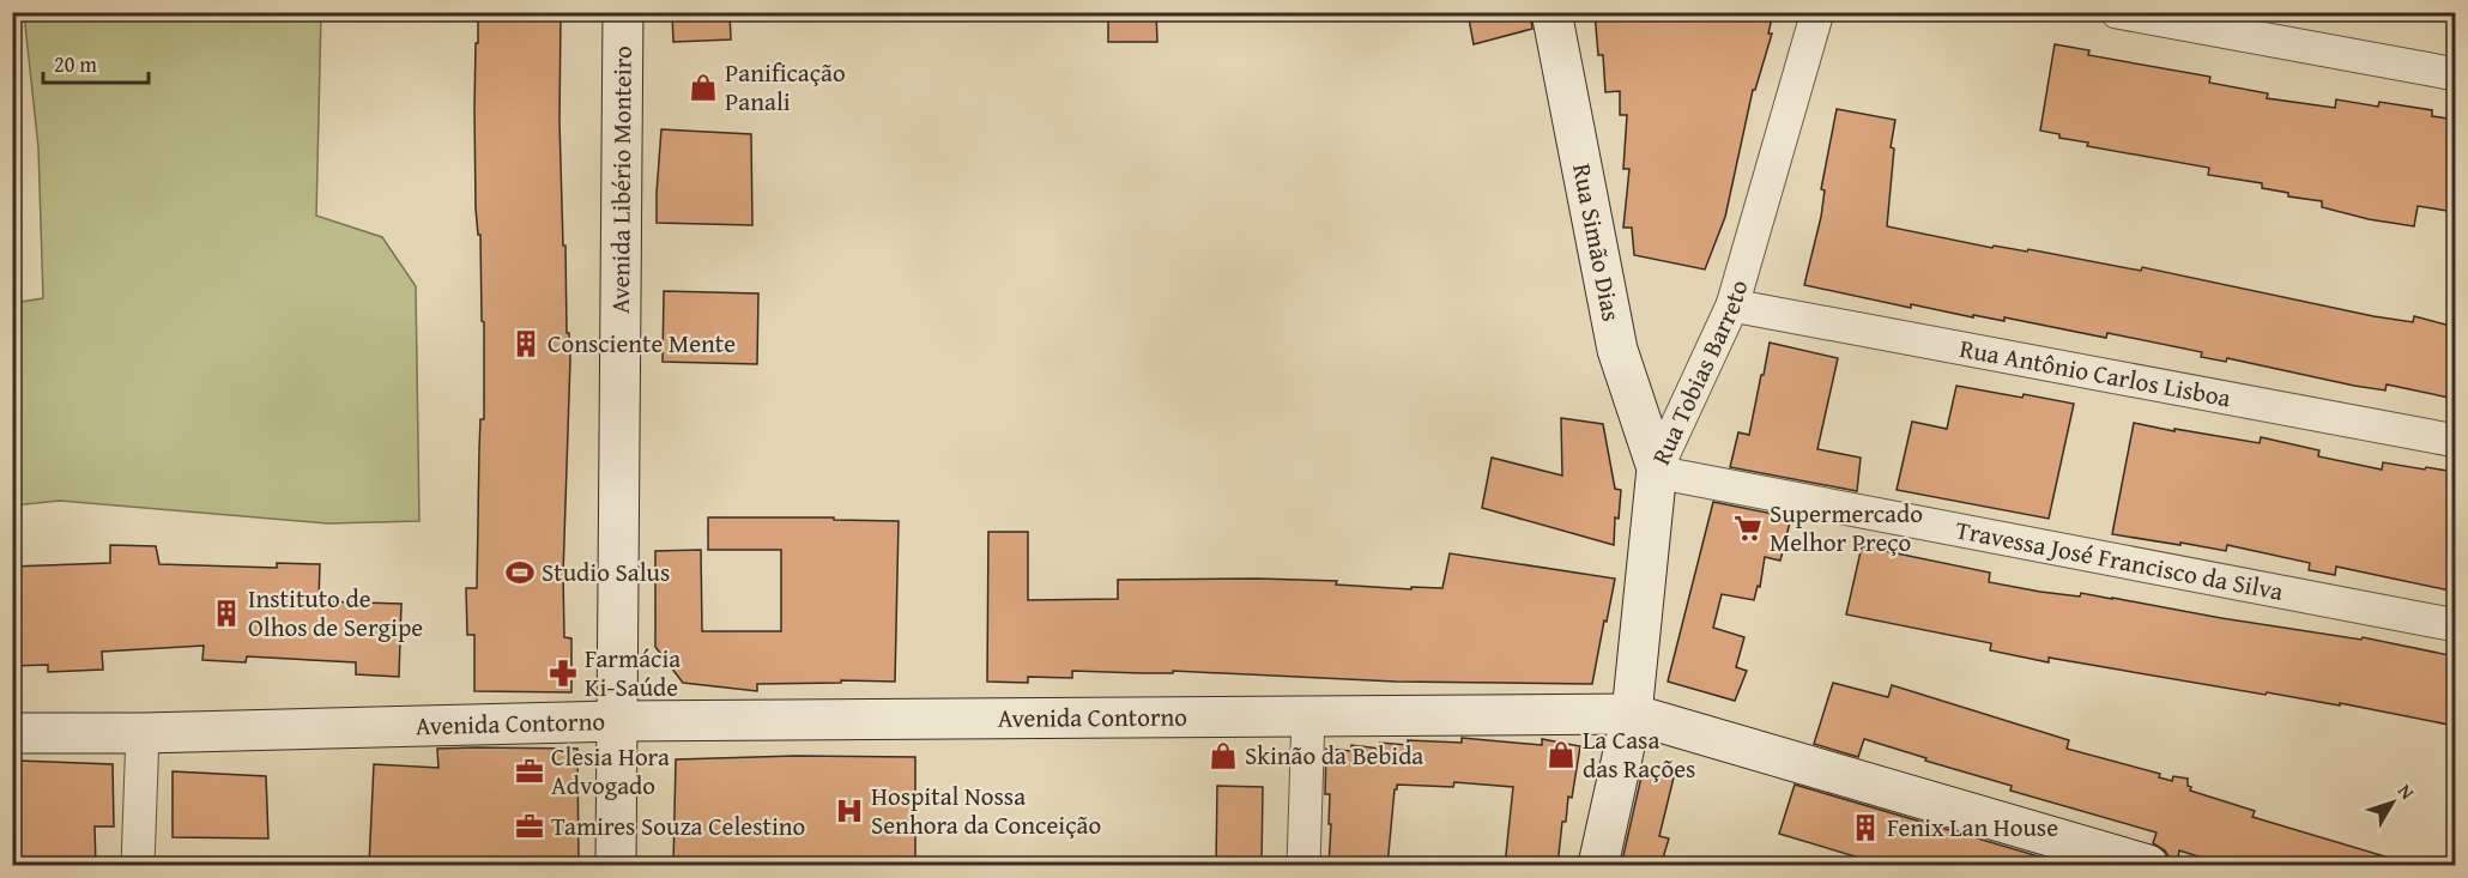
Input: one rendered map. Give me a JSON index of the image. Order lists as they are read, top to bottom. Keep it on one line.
{"streets":{"main road":["Avenida Libério Monteiro","Rua Simão Dias","Rua Tobias Barreto","Avenida Contorno"],"street":["Rua Antônio Carlos Lisboa","Travessa José Francisco da Silva"]},"crossings":[["Avenida Libério Monteiro","Avenida Contorno"],["Rua Simão Dias","Rua Tobias Barreto"],["Rua Simão Dias","Travessa José Francisco da Silva"],["Rua Tobias Barreto","Rua Antônio Carlos Lisboa"],["Rua Tobias Barreto","Travessa José Francisco da Silva"],["Rua Tobias Barreto","Avenida Contorno"]],"places":{"shop":["Panificação Panali","La Casa das Rações","Skinão da Bebida"],"building":["Consciente Mente","Instituto de Olhos de Sergipe","Fenix Lan House"],"supermarket":["Supermercado Melhor Preço"],"sports":["Studio Salus"],"pharmacy":["Farmácia Ki-Saúde"],"office":["Clesia Hora Advogado","Tamires Souza Celestino"],"hospital":["Hospital Nossa Senhora da Conceição"]},"scale_bar":"20 m","north":"top right"}
